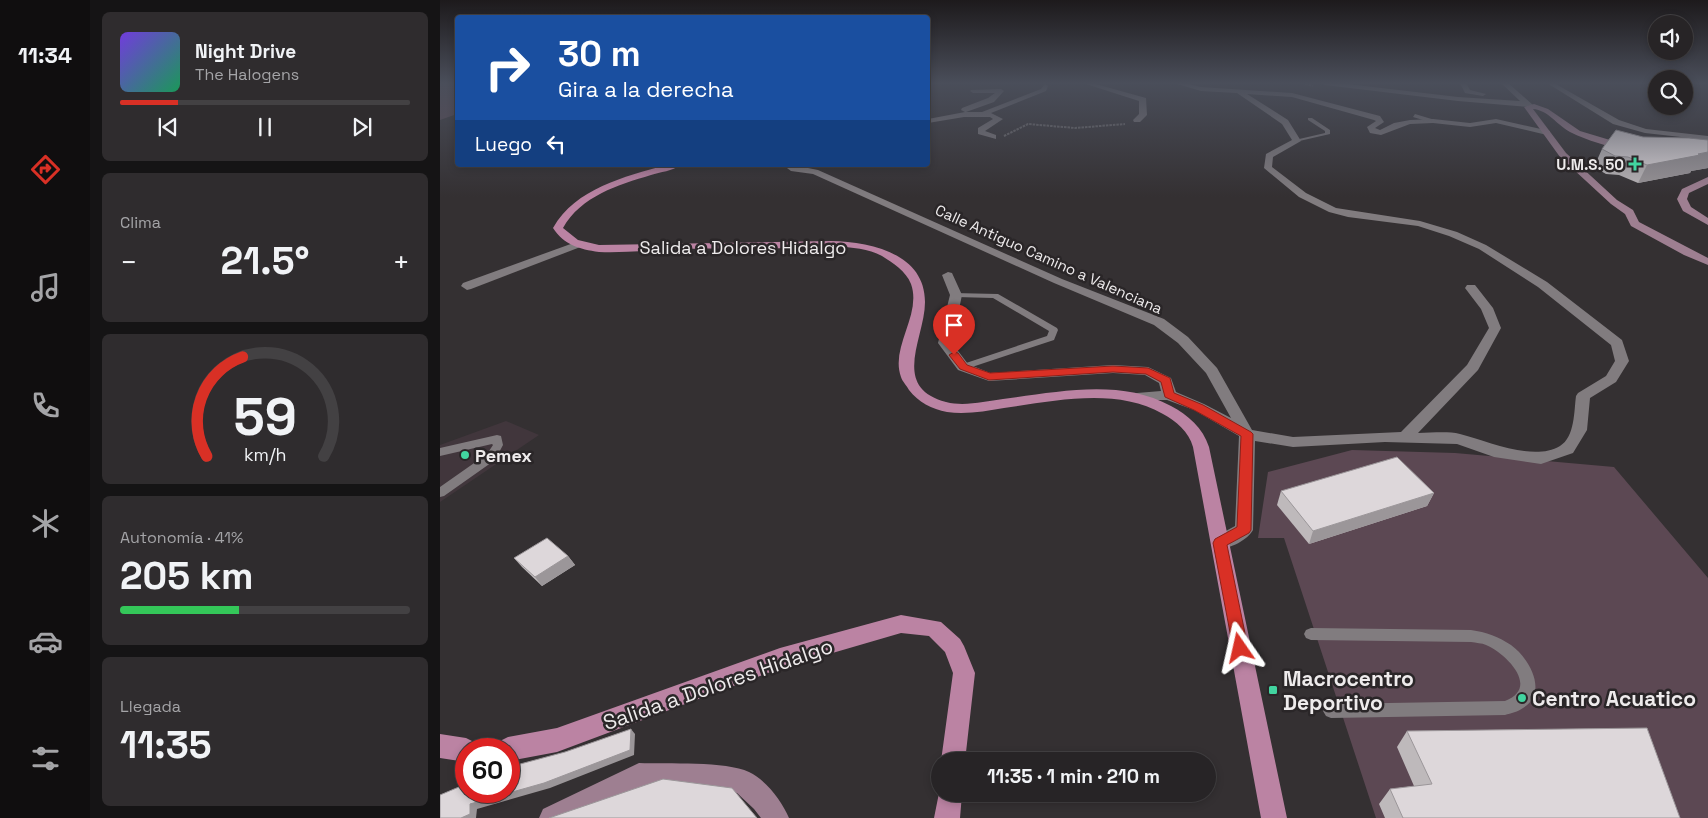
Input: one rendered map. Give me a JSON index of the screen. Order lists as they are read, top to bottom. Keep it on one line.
{"streets":{"main road":["Salida a Dolores Hidalgo"],"street":["Calle Antiguo Camino a Valenciana"]},"places":{"health":["U.M.S. 50"],"other":["Pemex","Centro Acuatico"],"transit":["Macrocentro Deportivo"]},"page":{"tabs":"11:34","turn":["30 m","Gira a la derecha"],"song":["Night Drive","The Halogens"],"then":"Luego","tile":["Clima",["Autonomía · 41%","205 km"],["Llegada","11:35"]],"heat":["−","21.5°","+"],"limit":"60","trip":"11:35 · 1 min · 210 m","gauge":["59","km/h"]}}
